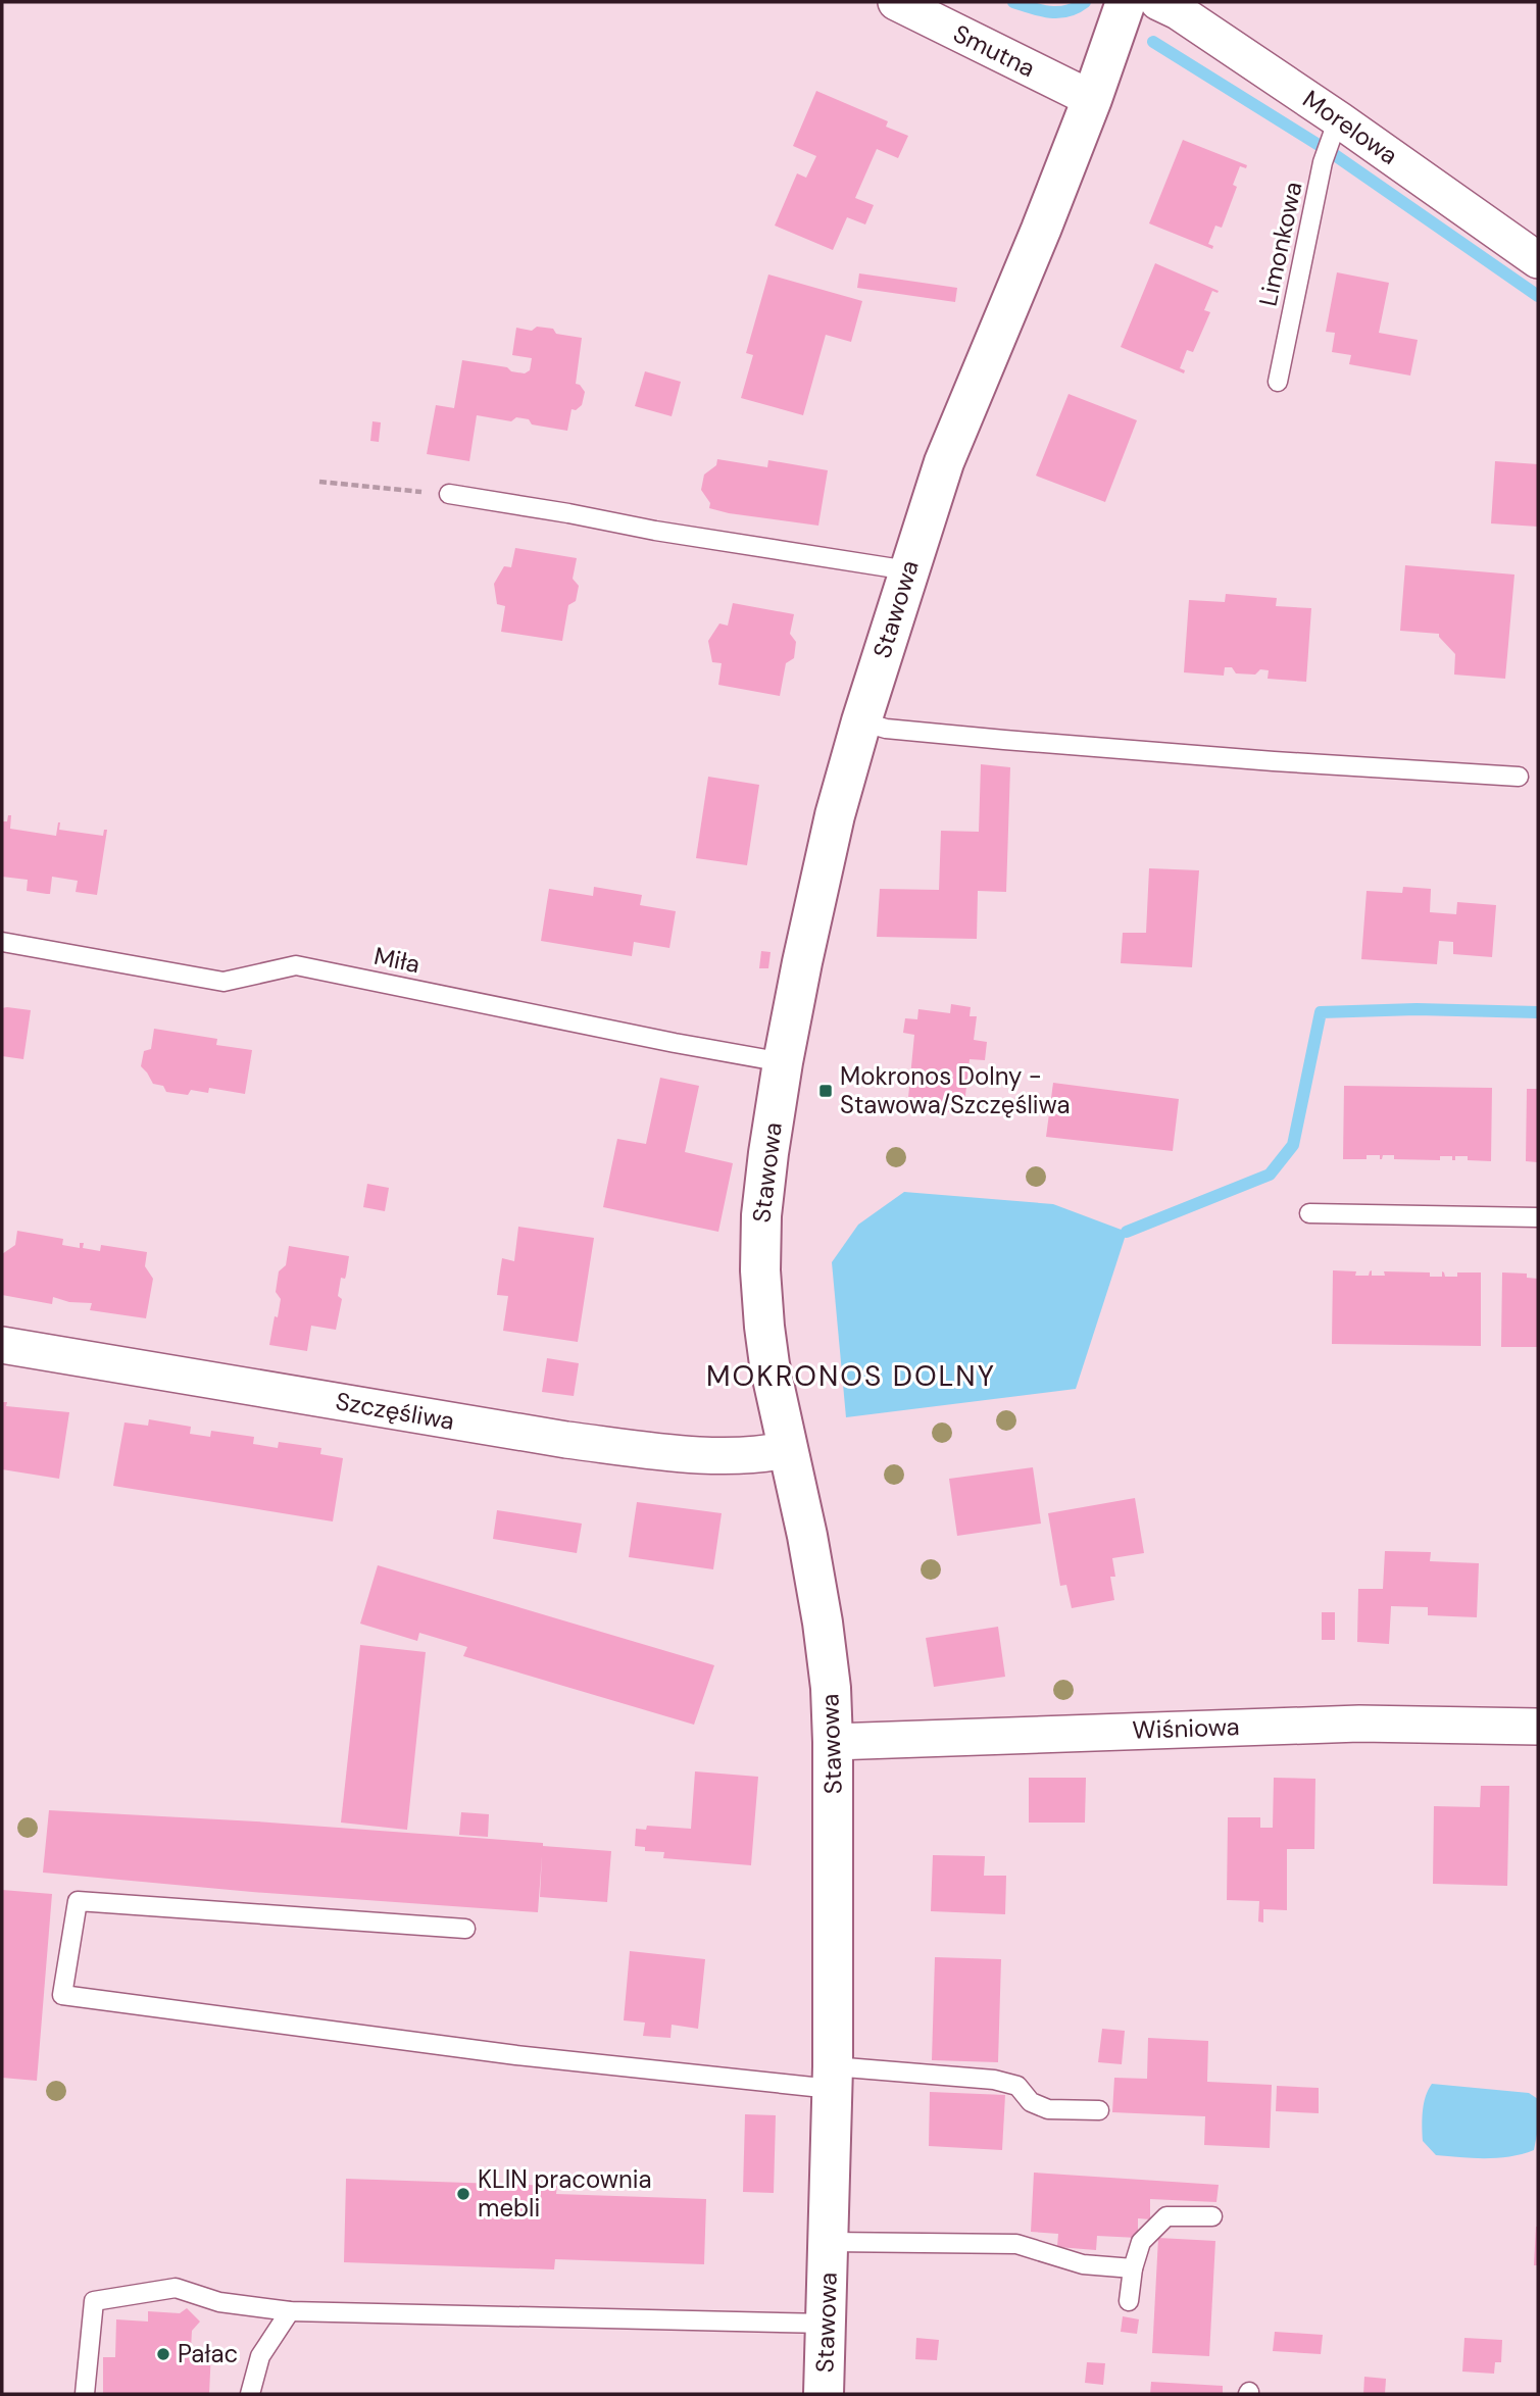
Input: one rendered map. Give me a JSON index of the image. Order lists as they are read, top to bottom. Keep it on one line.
{"streets":{"street":["Smutna","Morelowa","Stawowa","Szczęśliwa","Wiśniowa"],"lane":["Limonkowa","Miła"]},"crossings":[["Smutna","Stawowa"],["Morelowa","Limonkowa"],["Stawowa","Miła"],["Stawowa","Szczęśliwa"],["Stawowa","Wiśniowa"]],"districts":["MOKRONOS DOLNY"],"places":{"transit":["Mokronos Dolny - Stawowa/Szczęśliwa"],"other":["KLIN pracownia mebli","Pałac"]}}
